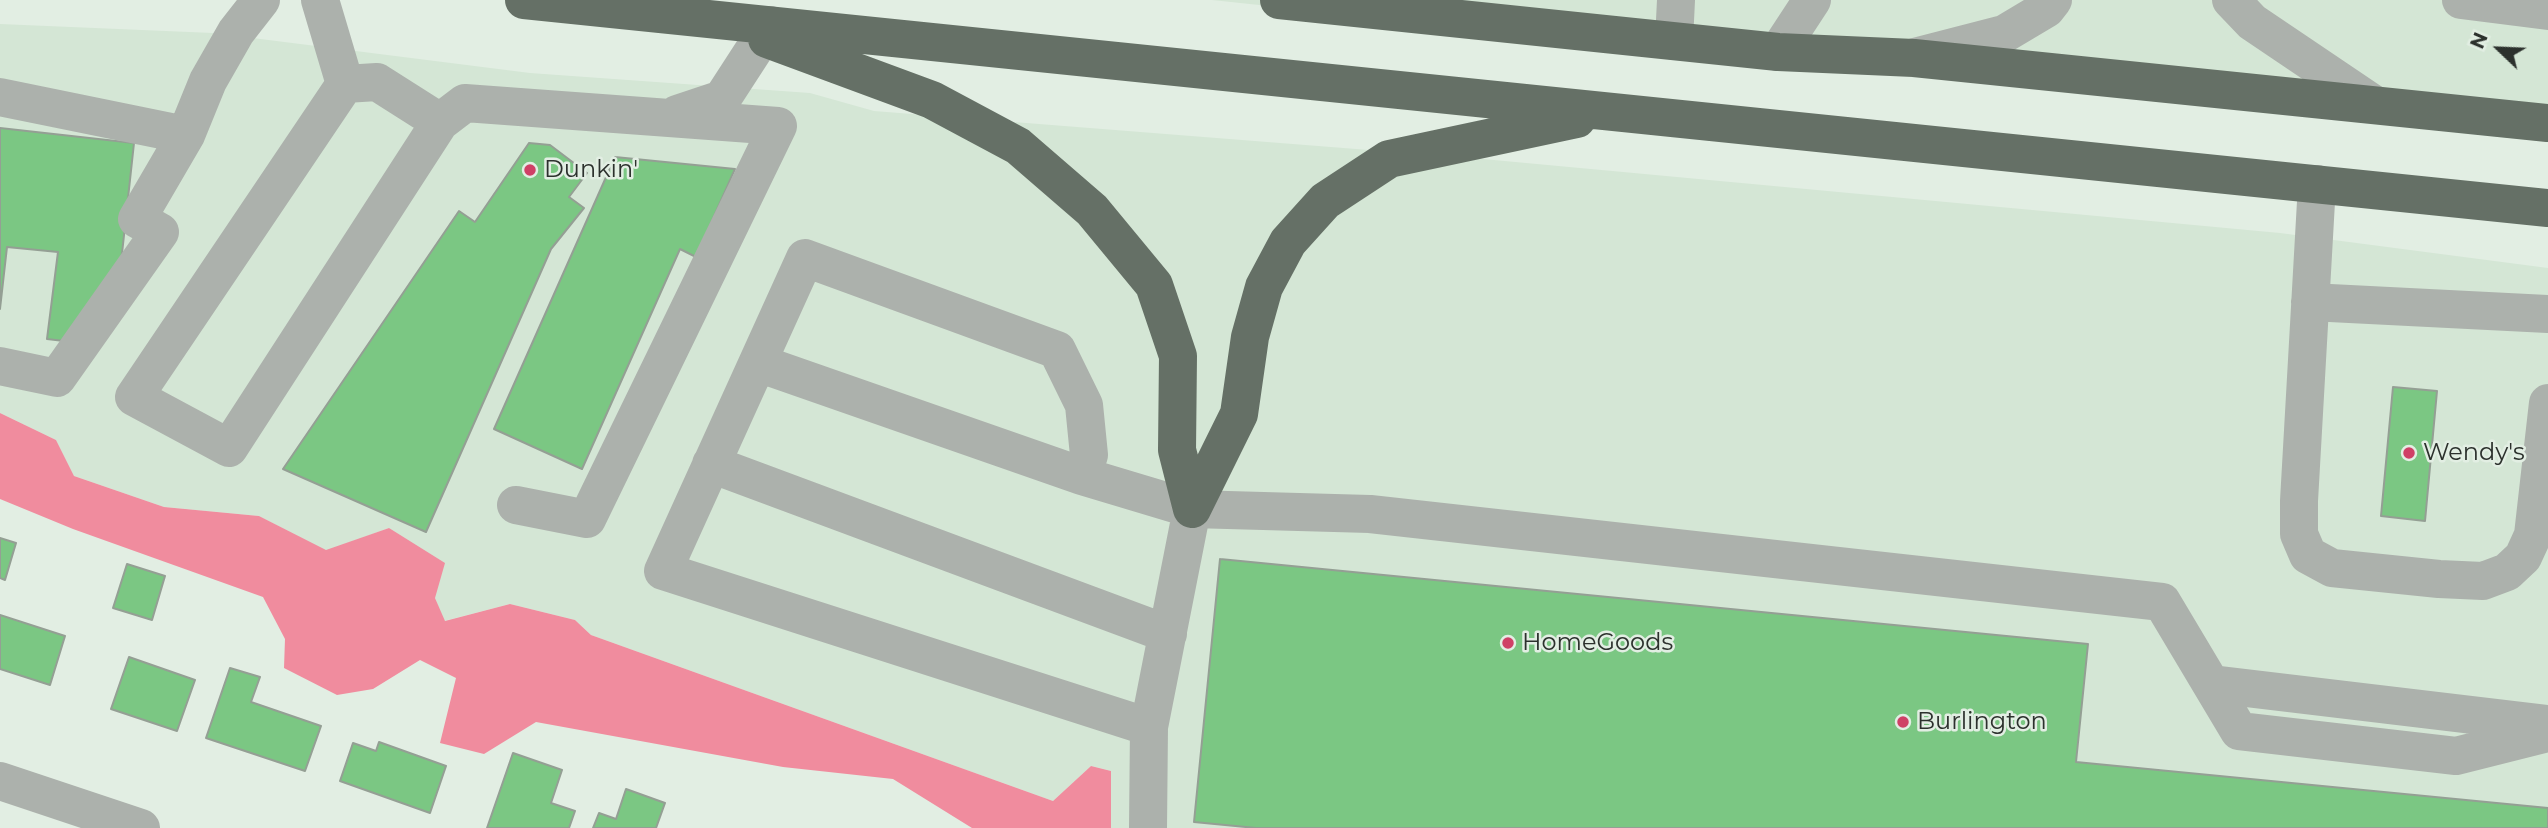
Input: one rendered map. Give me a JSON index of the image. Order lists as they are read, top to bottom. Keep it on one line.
{"places":["Dunkin'","Wendy's","HomeGoods","Burlington"],"north":"top left"}
